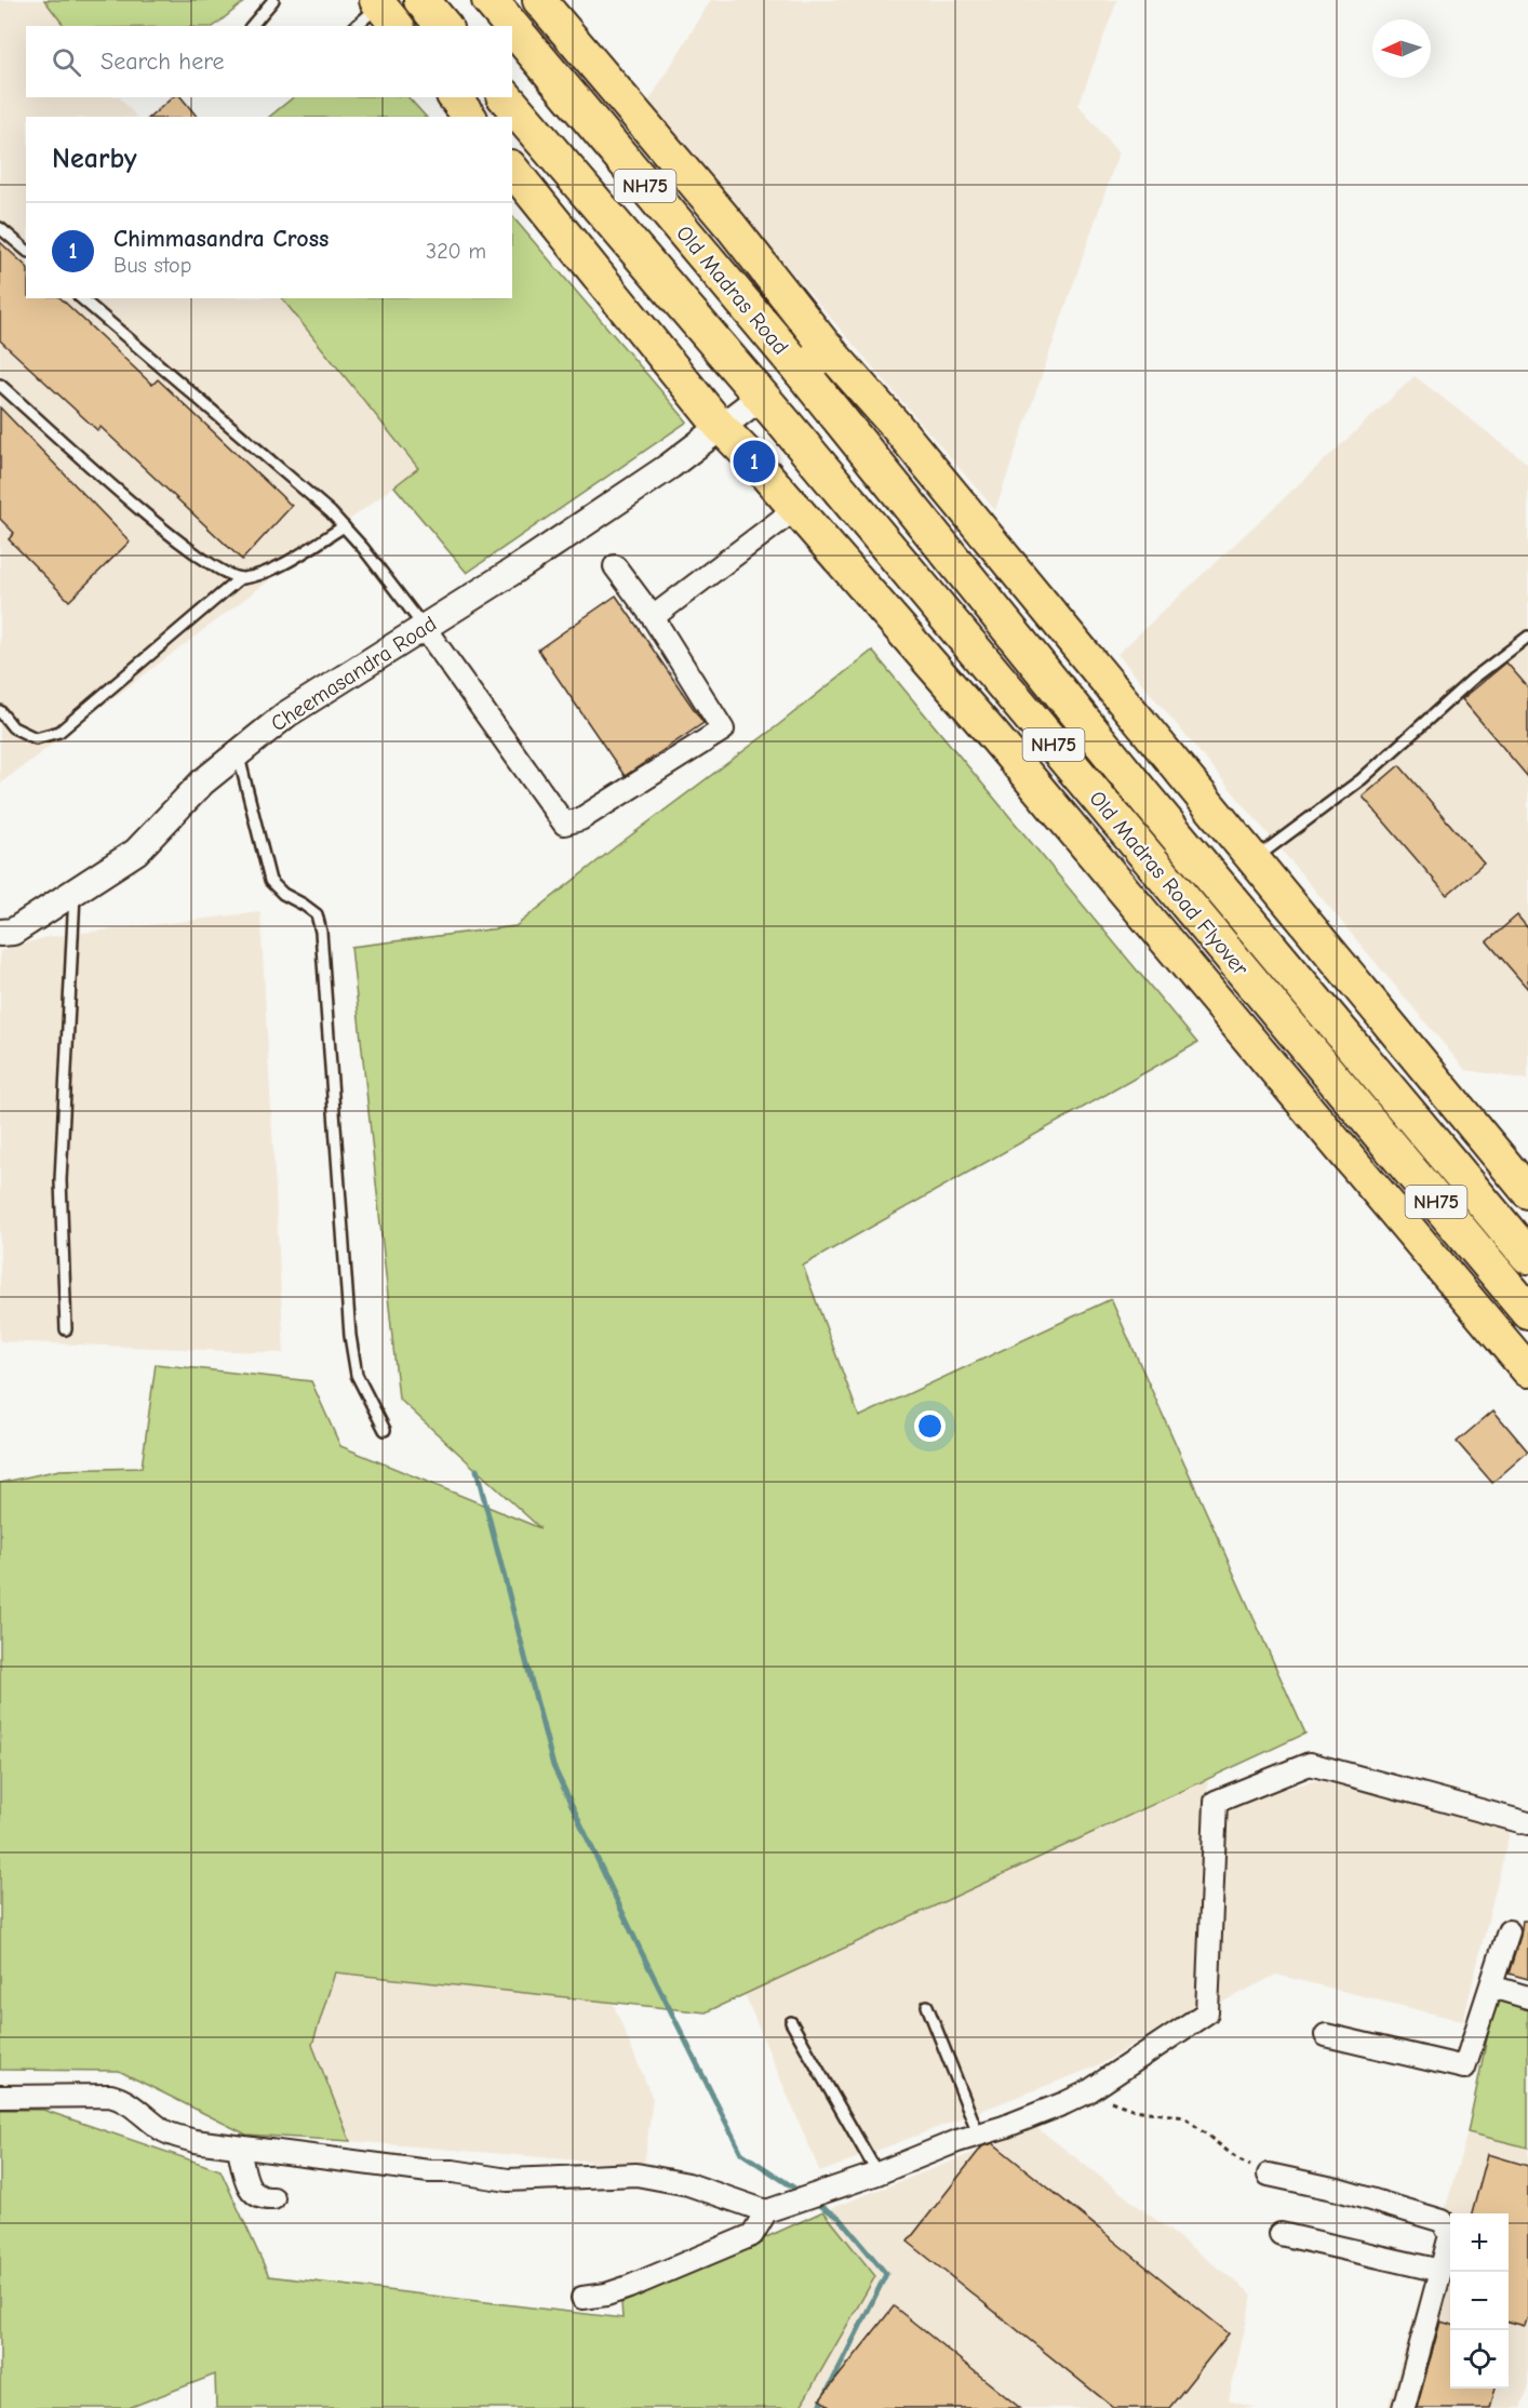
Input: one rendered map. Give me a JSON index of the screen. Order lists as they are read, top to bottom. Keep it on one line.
{"streets":{"highway":["NH75","Old Madras Road","Old Madras Road Flyover"],"street":["Cheemasandra Road"]},"crossings":[["NH75","Cheemasandra Road"],["NH75","Old Madras Road Flyover"],["Old Madras Road","Old Madras Road Flyover"],["Cheemasandra Road","Old Madras Road Flyover"]],"north":"left","page":{"search":"Search here","heading":"Nearby","list":[{"mark":"1","name":"Chimmasandra Cross","note":"Bus stop","value":"320 m"}],"pins":"1","map_buttons":["+","−"]}}
